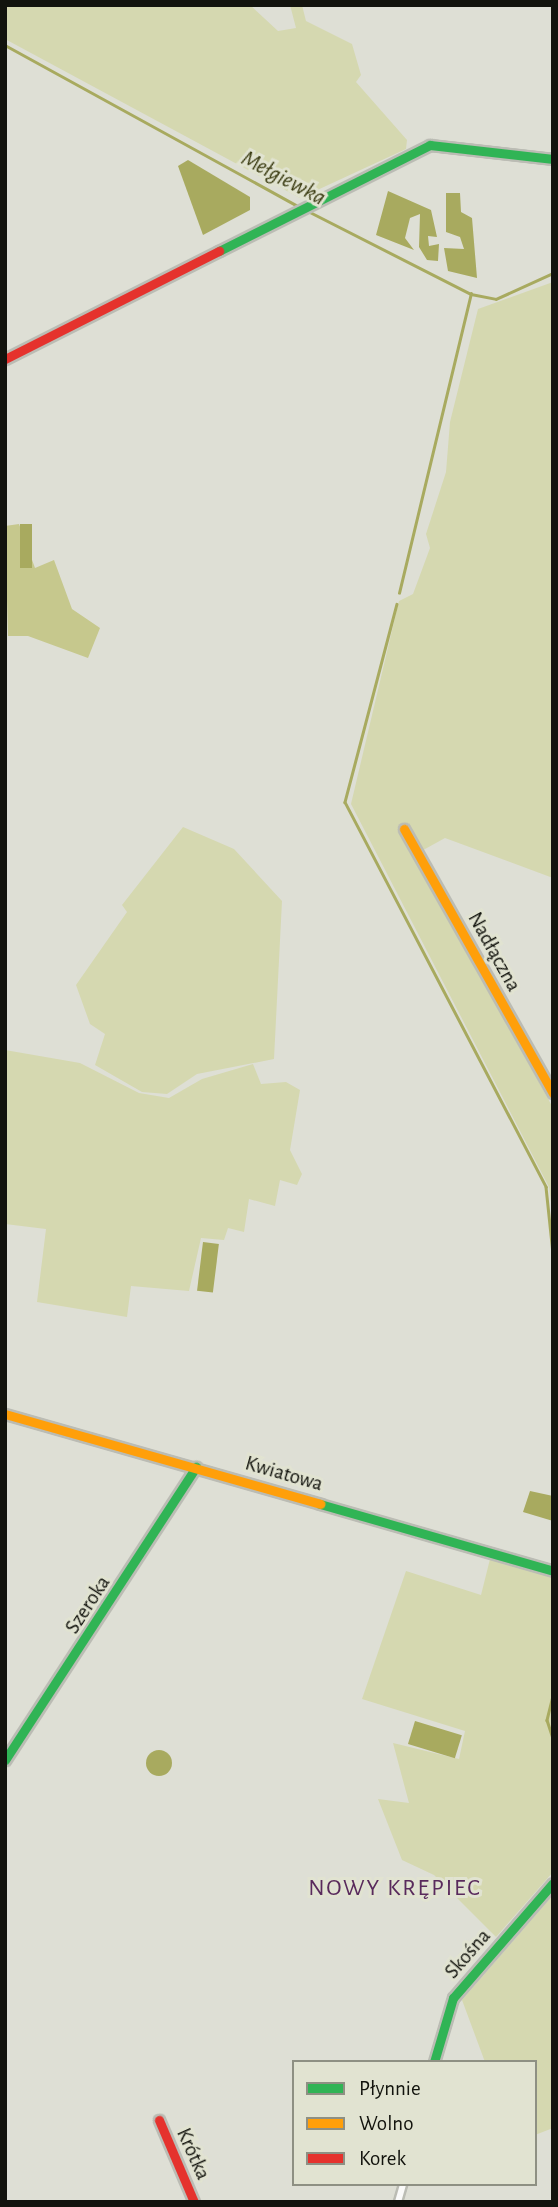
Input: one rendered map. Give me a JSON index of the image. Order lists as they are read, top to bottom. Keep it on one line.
{"streets":{"street":["Nadłączna","Kwiatowa","Szeroka","Skośna","Krótka"]},"crossings":[["Kwiatowa","Szeroka"]],"districts":["NOWY KRĘPIEC"],"water":["Mełgiewka"],"legend":["Płynnie","Wolno","Korek"]}
